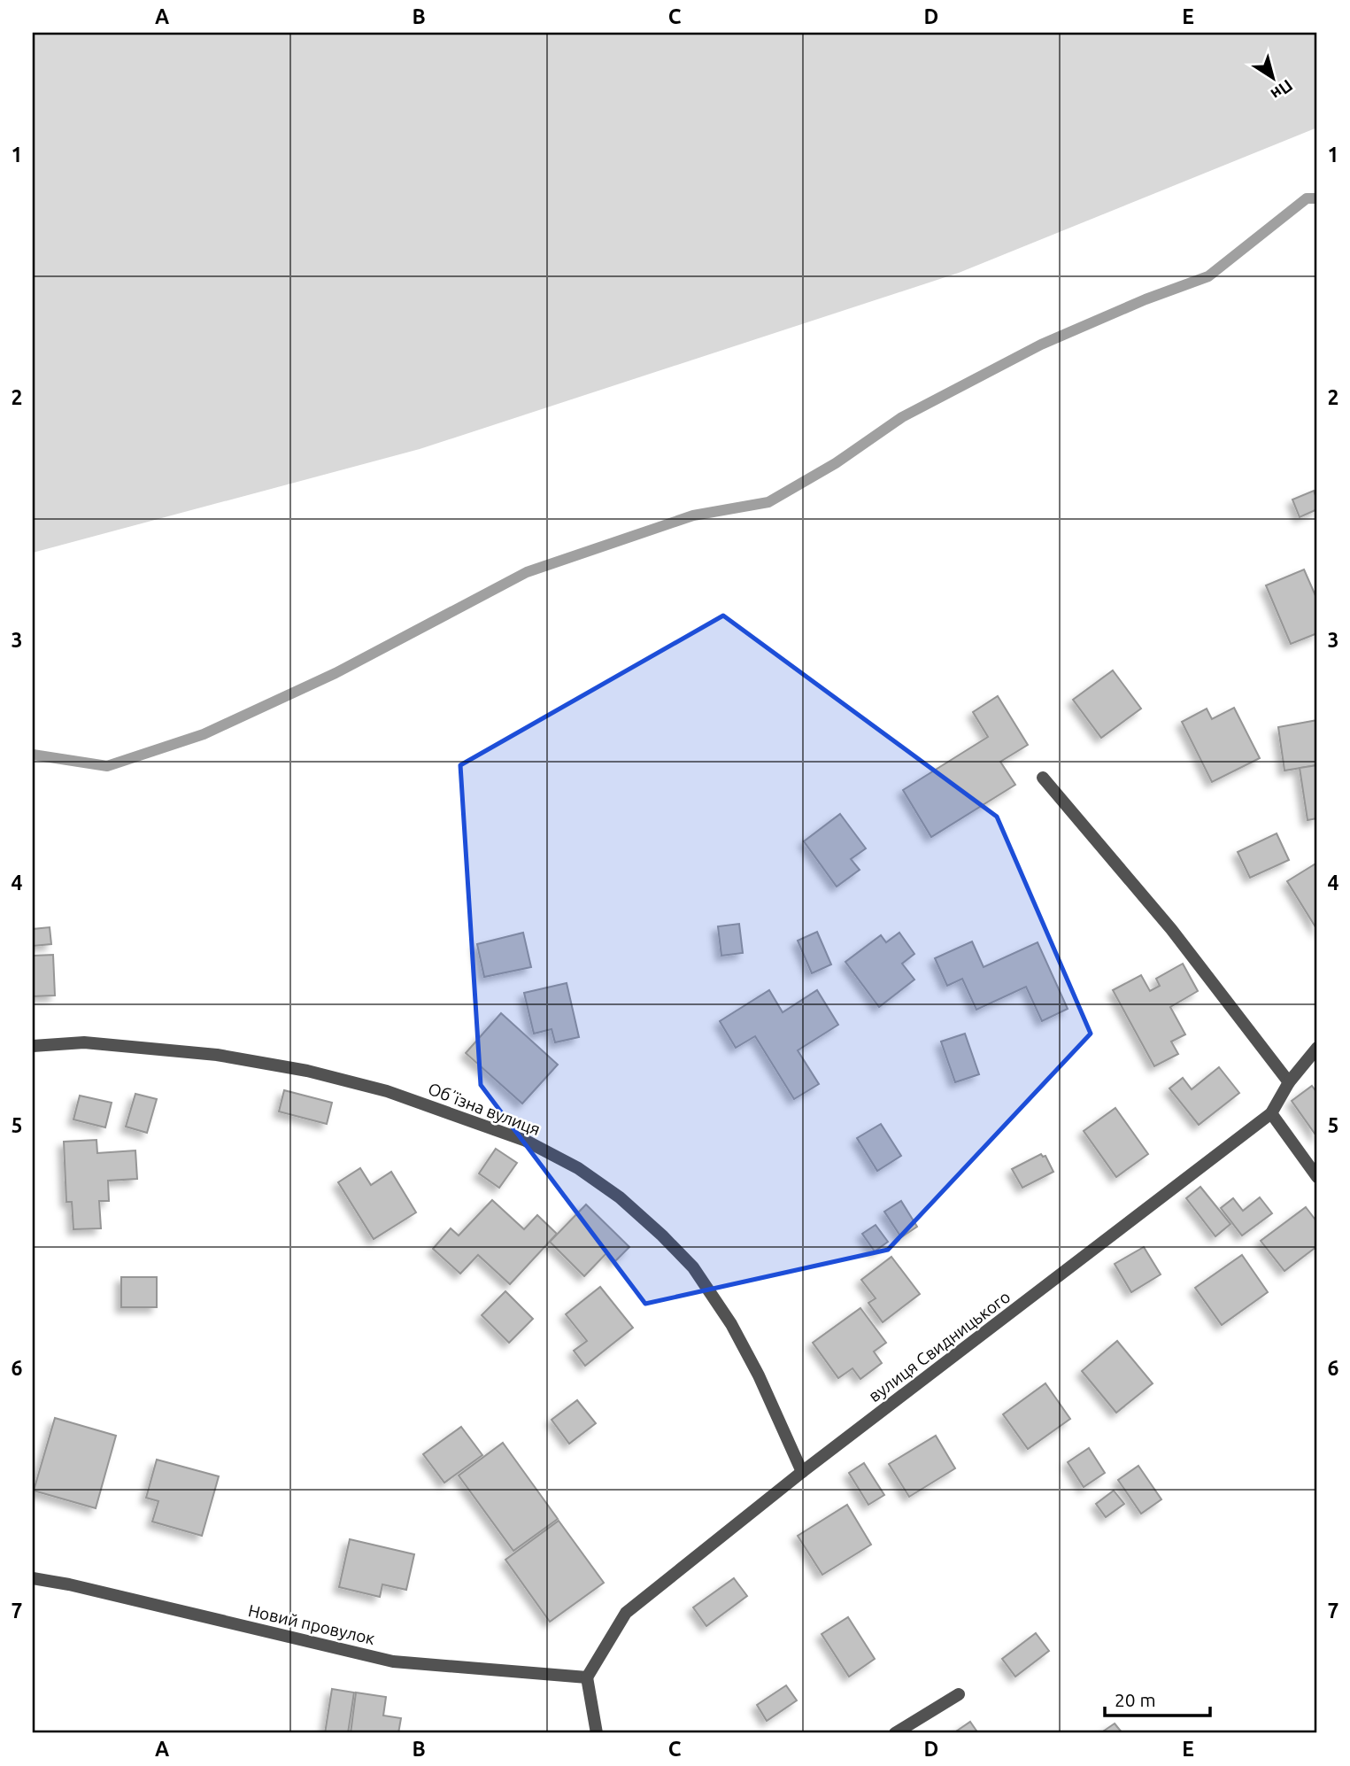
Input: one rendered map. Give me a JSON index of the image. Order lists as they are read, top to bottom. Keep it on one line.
{"streets":{"street":["Обʼїзна вулиця","вулиця Свидницького","Новий провулок"]},"crossings":[["Обʼїзна вулиця","вулиця Свидницького"],["вулиця Свидницького","Новий провулок"]],"scale_bar":"20 m","north":"bottom right","grid":{"columns":["A","B","C","D","E"],"rows":["1","2","3","4","5","6","7"]}}
